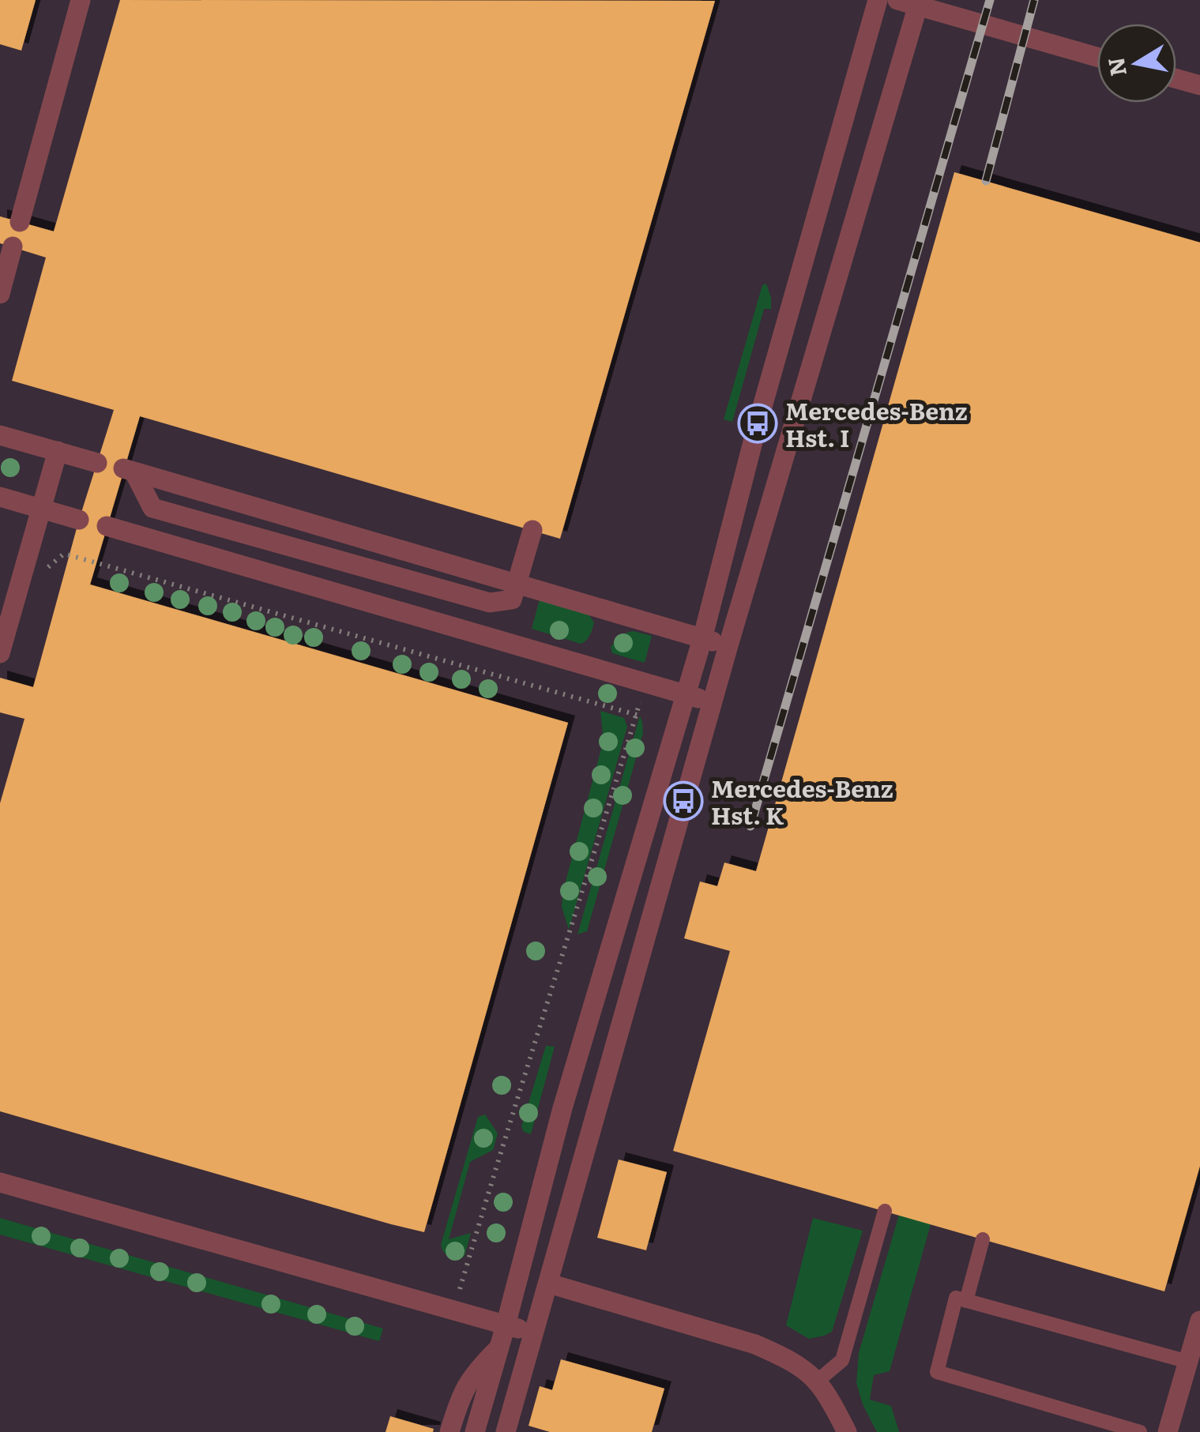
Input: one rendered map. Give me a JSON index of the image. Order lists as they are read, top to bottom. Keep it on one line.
{"places":{"bus stop":["Mercedes-Benz Hst. I","Mercedes-Benz Hst. K"]},"north":"left"}
